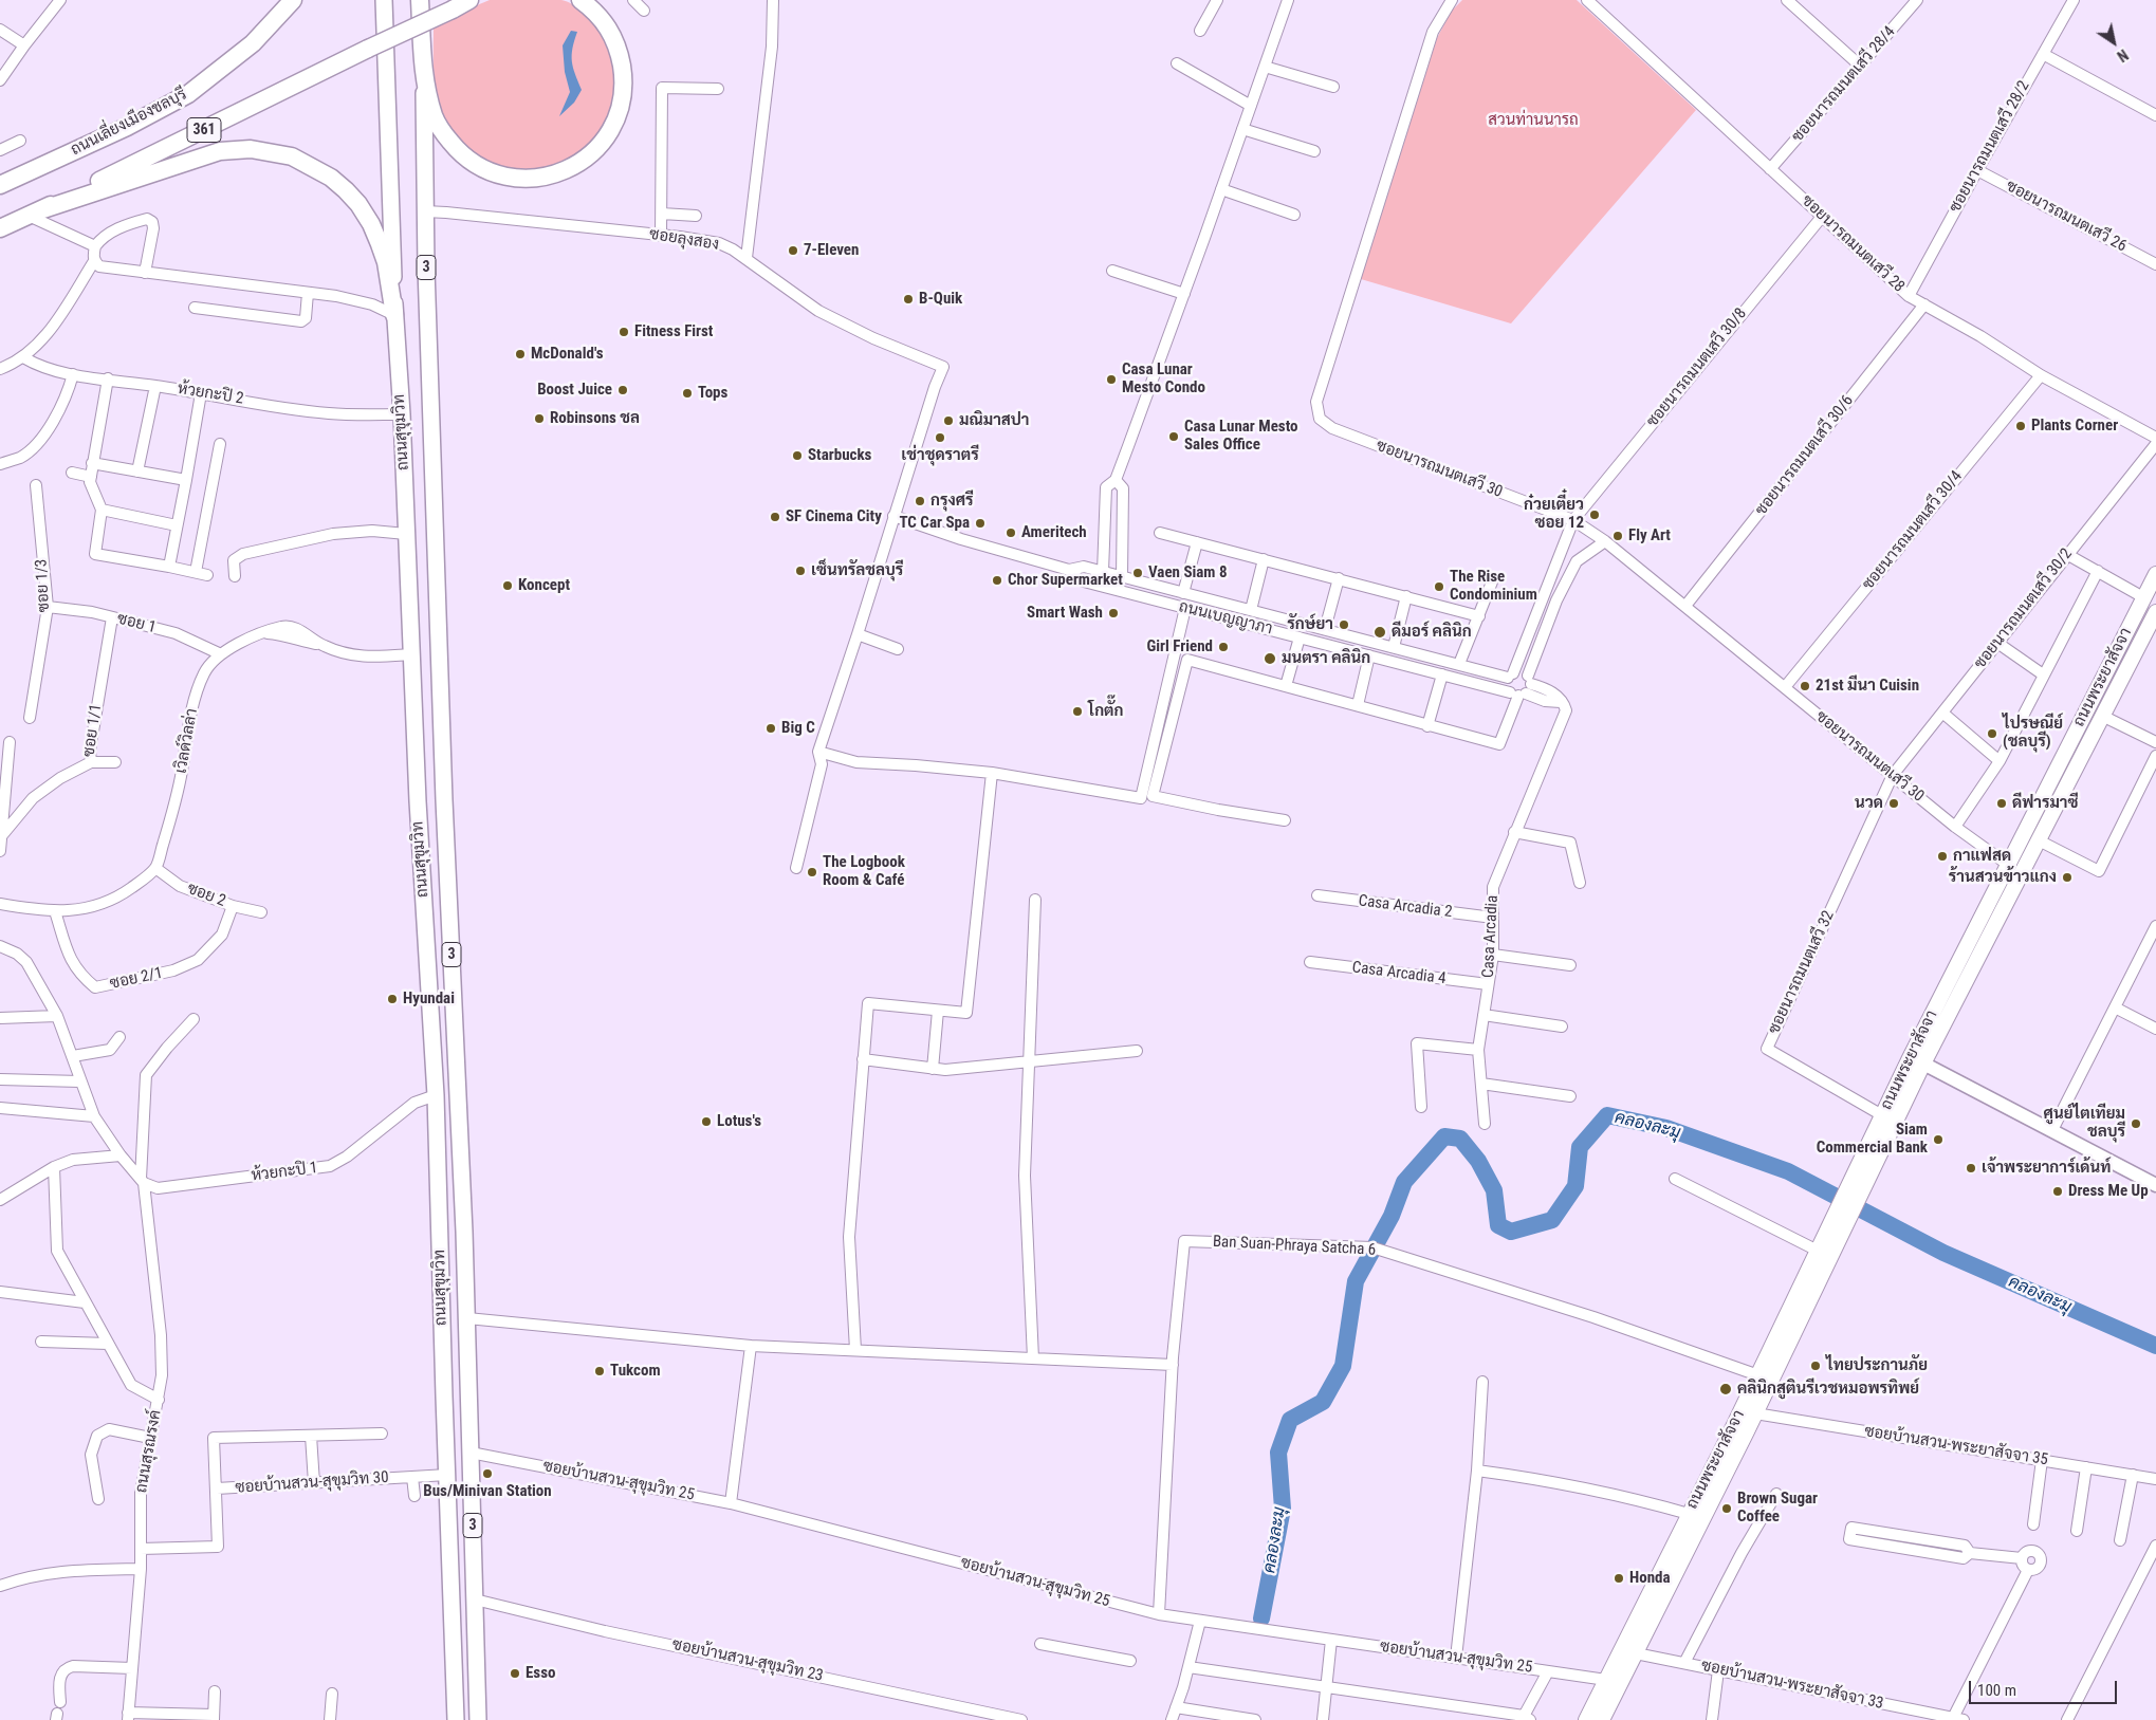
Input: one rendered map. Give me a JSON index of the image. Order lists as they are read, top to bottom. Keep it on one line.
{"streets":{"highway":["ถนนเลี่ยงเมืองชลบุรี","361","3","ถนนสุขุมวิท"],"main road":["ถนนพระยาสัจจา"],"street":["ซอยนารถมนตเสวี 28/4","ซอยนารถมนตเสวี 28/2","ซอยนารถมนตเสวี 26","ซอยลุงสอง","ซอยนารถมนตเสวี 28","ซอยนารถมนตเสวี 30/8","ห้วยกะปิ 2","ซอยนารถมนตเสวี 30/6","ซอยนารถมนตเสวี 30","ซอยนารถมนตเสวี 30/4","ซอย 1/3","ซอยนารถมนตเสวี 30/2","ถนนเบญญาภา","ซอย 1","ซอย 1/1","เวิลด์วิลล่า","ซอย 2","Casa Arcadia 2","Casa Arcadia","ซอยนารถมนตเสวี 32","Casa Arcadia 4","ซอย 2/1","ห้วยกะปิ 1","Ban Suan-Phraya Satcha 6","ซอยบ้านสวน-พระยาสัจจา 35","ถนนสุรณรงค์","ซอยบ้านสวน-สุขุมวิท 25","ซอยบ้านสวน-สุขุมวิท 30","ซอยบ้านสวน-สุขุมวิท 23","ซอยบ้านสวน-พระยาสัจจา 33"]},"crossings":[["ซอยนารถมนตเสวี 28/4","ซอยนารถมนตเสวี 28"],["ซอยนารถมนตเสวี 28/2","ซอยนารถมนตเสวี 26"],["ซอยนารถมนตเสวี 28/2","ซอยนารถมนตเสวี 28"],["ซอยลุงสอง","ถนนสุขุมวิท"],["ซอยลุงสอง","ถนนเบญญาภา"],["ซอยนารถมนตเสวี 28","ซอยนารถมนตเสวี 30/8"],["ซอยนารถมนตเสวี 28","ซอยนารถมนตเสวี 30/6"],["ซอยนารถมนตเสวี 28","ซอยนารถมนตเสวี 30/4"],["ซอยนารถมนตเสวี 30/8","ซอยนารถมนตเสวี 30"],["ซอยนารถมนตเสวี 30/8","ถนนเบญญาภา"],["ห้วยกะปิ 2","ถนนสุขุมวิท"],["ถนนสุขุมวิท","เวิลด์วิลล่า"],["ถนนสุขุมวิท","ห้วยกะปิ 1"],["ถนนสุขุมวิท","ซอยบ้านสวน-สุขุมวิท 25"],["ถนนสุขุมวิท","ซอยบ้านสวน-สุขุมวิท 30"],["ถนนสุขุมวิท","ซอยบ้านสวน-สุขุมวิท 23"],["ซอยนารถมนตเสวี 30/6","ซอยนารถมนตเสวี 30"],["ซอยนารถมนตเสวี 30","ซอยนารถมนตเสวี 30/4"],["ซอยนารถมนตเสวี 30","ซอยนารถมนตเสวี 30/2"],["ซอยนารถมนตเสวี 30","ถนนพระยาสัจจา"],["ซอยนารถมนตเสวี 30","ซอยนารถมนตเสวี 32"],["ซอย 1/3","ซอย 1"],["ซอยนารถมนตเสวี 30/2","ซอยนารถมนตเสวี 32"],["ถนนเบญญาภา","Casa Arcadia"],["ซอย 1","ซอย 1/1"],["ซอย 1","เวิลด์วิลล่า"],["ถนนพระยาสัจจา","ซอยนารถมนตเสวี 32"],["ถนนพระยาสัจจา","Ban Suan-Phraya Satcha 6"],["ถนนพระยาสัจจา","ซอยบ้านสวน-พระยาสัจจา 35"],["ถนนพระยาสัจจา","ซอยบ้านสวน-สุขุมวิท 25"],["ถนนพระยาสัจจา","ซอยบ้านสวน-พระยาสัจจา 33"],["เวิลด์วิลล่า","ซอย 2"],["ซอย 2","ซอย 2/1"],["Casa Arcadia 2","Casa Arcadia"],["Casa Arcadia","Casa Arcadia 4"],["ห้วยกะปิ 1","ถนนสุรณรงค์"],["Ban Suan-Phraya Satcha 6","ซอยบ้านสวน-สุขุมวิท 25"],["ถนนสุรณรงค์","ซอยบ้านสวน-สุขุมวิท 30"]],"water":["คลองละมุ"],"parks":["สวนท่านนารถ"],"places":["7-Eleven","B-Quik","Fitness First","McDonald's","Casa Lunar Mesto Condo","Boost Juice","Tops","Robinsons ชล","มณิมาสปา","Plants Corner","Casa Lunar Mesto Sales Office","เช่าชุดราตรี","Starbucks","กรุงศรี","ก๋วยเตี๋ยว ซอย 12","SF Cinema City","TC Car Spa","Ameritech","Fly Art","เซ็นทรัลชลบุรี","Vaen Siam 8","Chor Supermarket","Koncept","The Rise Condominium","Smart Wash","รักษ์ยา","ดีมอร์ คลินิก","Girl Friend","มนตรา คลินิก","21st มีนา Cuisin","โกตั๊ก","Big C","ไปรษณีย์ (ชลบุรี)","นวด","ดีฟารมาซี","กาแฟสด","The Logbook Room & Café","ร้านสวนข้าวแกง","Hyundai","Lotus's","ศูนย์ไตเทียม ชลบุรี","Siam Commercial Bank","เจ้าพระยาการ์เด้นท์","Dress Me Up","ไทยประกานภัย","Tukcom","คลินิกสูตินรีเวชหมอพรทิพย์","Bus/Minivan Station","Brown Sugar Coffee","Honda","Esso"],"scale_bar":"100 m","north":"bottom right"}
